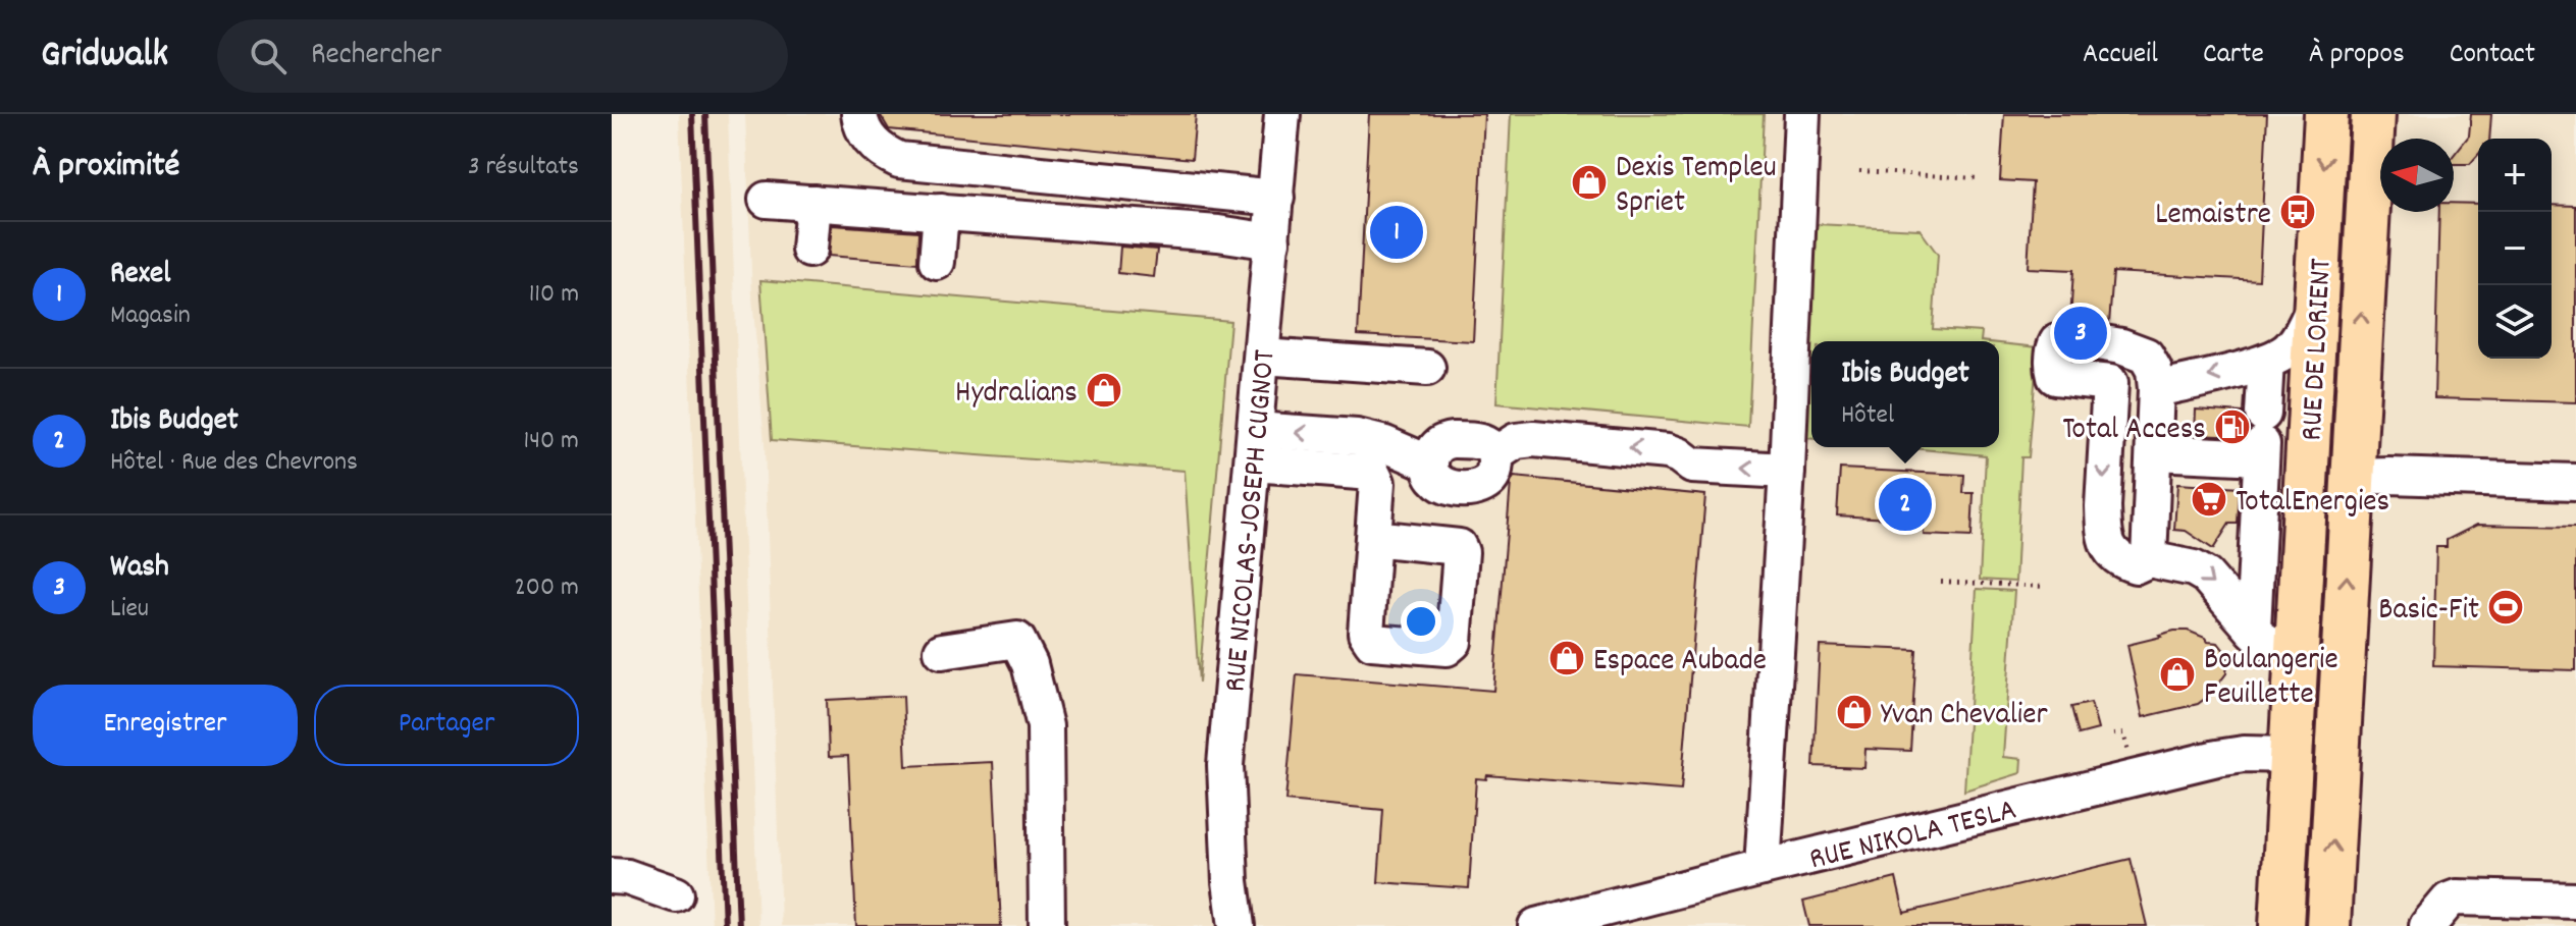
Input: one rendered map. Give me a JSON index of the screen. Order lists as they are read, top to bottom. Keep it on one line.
{"streets":{"main road":["RUE DE LORIENT"],"street":["RUE NICOLAS-JOSEPH CUGNOT","RUE NIKOLA TESLA"]},"crossings":[["RUE DE LORIENT","RUE NIKOLA TESLA"]],"places":{"shop":["Dexis Templeu Spriet","Hydralians","Espace Aubade","Boulangerie Feuillette","Yvan Chevalier"],"bus stop":["Lemaistre"],"fuel station":["Total Access"],"supermarket":["TotalEnergies"],"sports":["Basic-Fit"]},"north":"left","page":{"header":"Gridwalk","search":"Rechercher","nav":["Accueil","Carte","À propos","Contact"],"heading":["À proximité","3 résultats"],"map_buttons":["+","−"],"pins":["1","3","2"],"list":[{"mark":"1","name":"Rexel","note":"Magasin","value":"110 m"},{"mark":"2","name":"Ibis Budget","note":"Hôtel · Rue des Chevrons","value":"140 m"},{"mark":"3","name":"Wash","note":"Lieu","value":"200 m"}],"popup":["Ibis Budget","Hôtel"],"buttons":["Enregistrer","Partager"]}}
